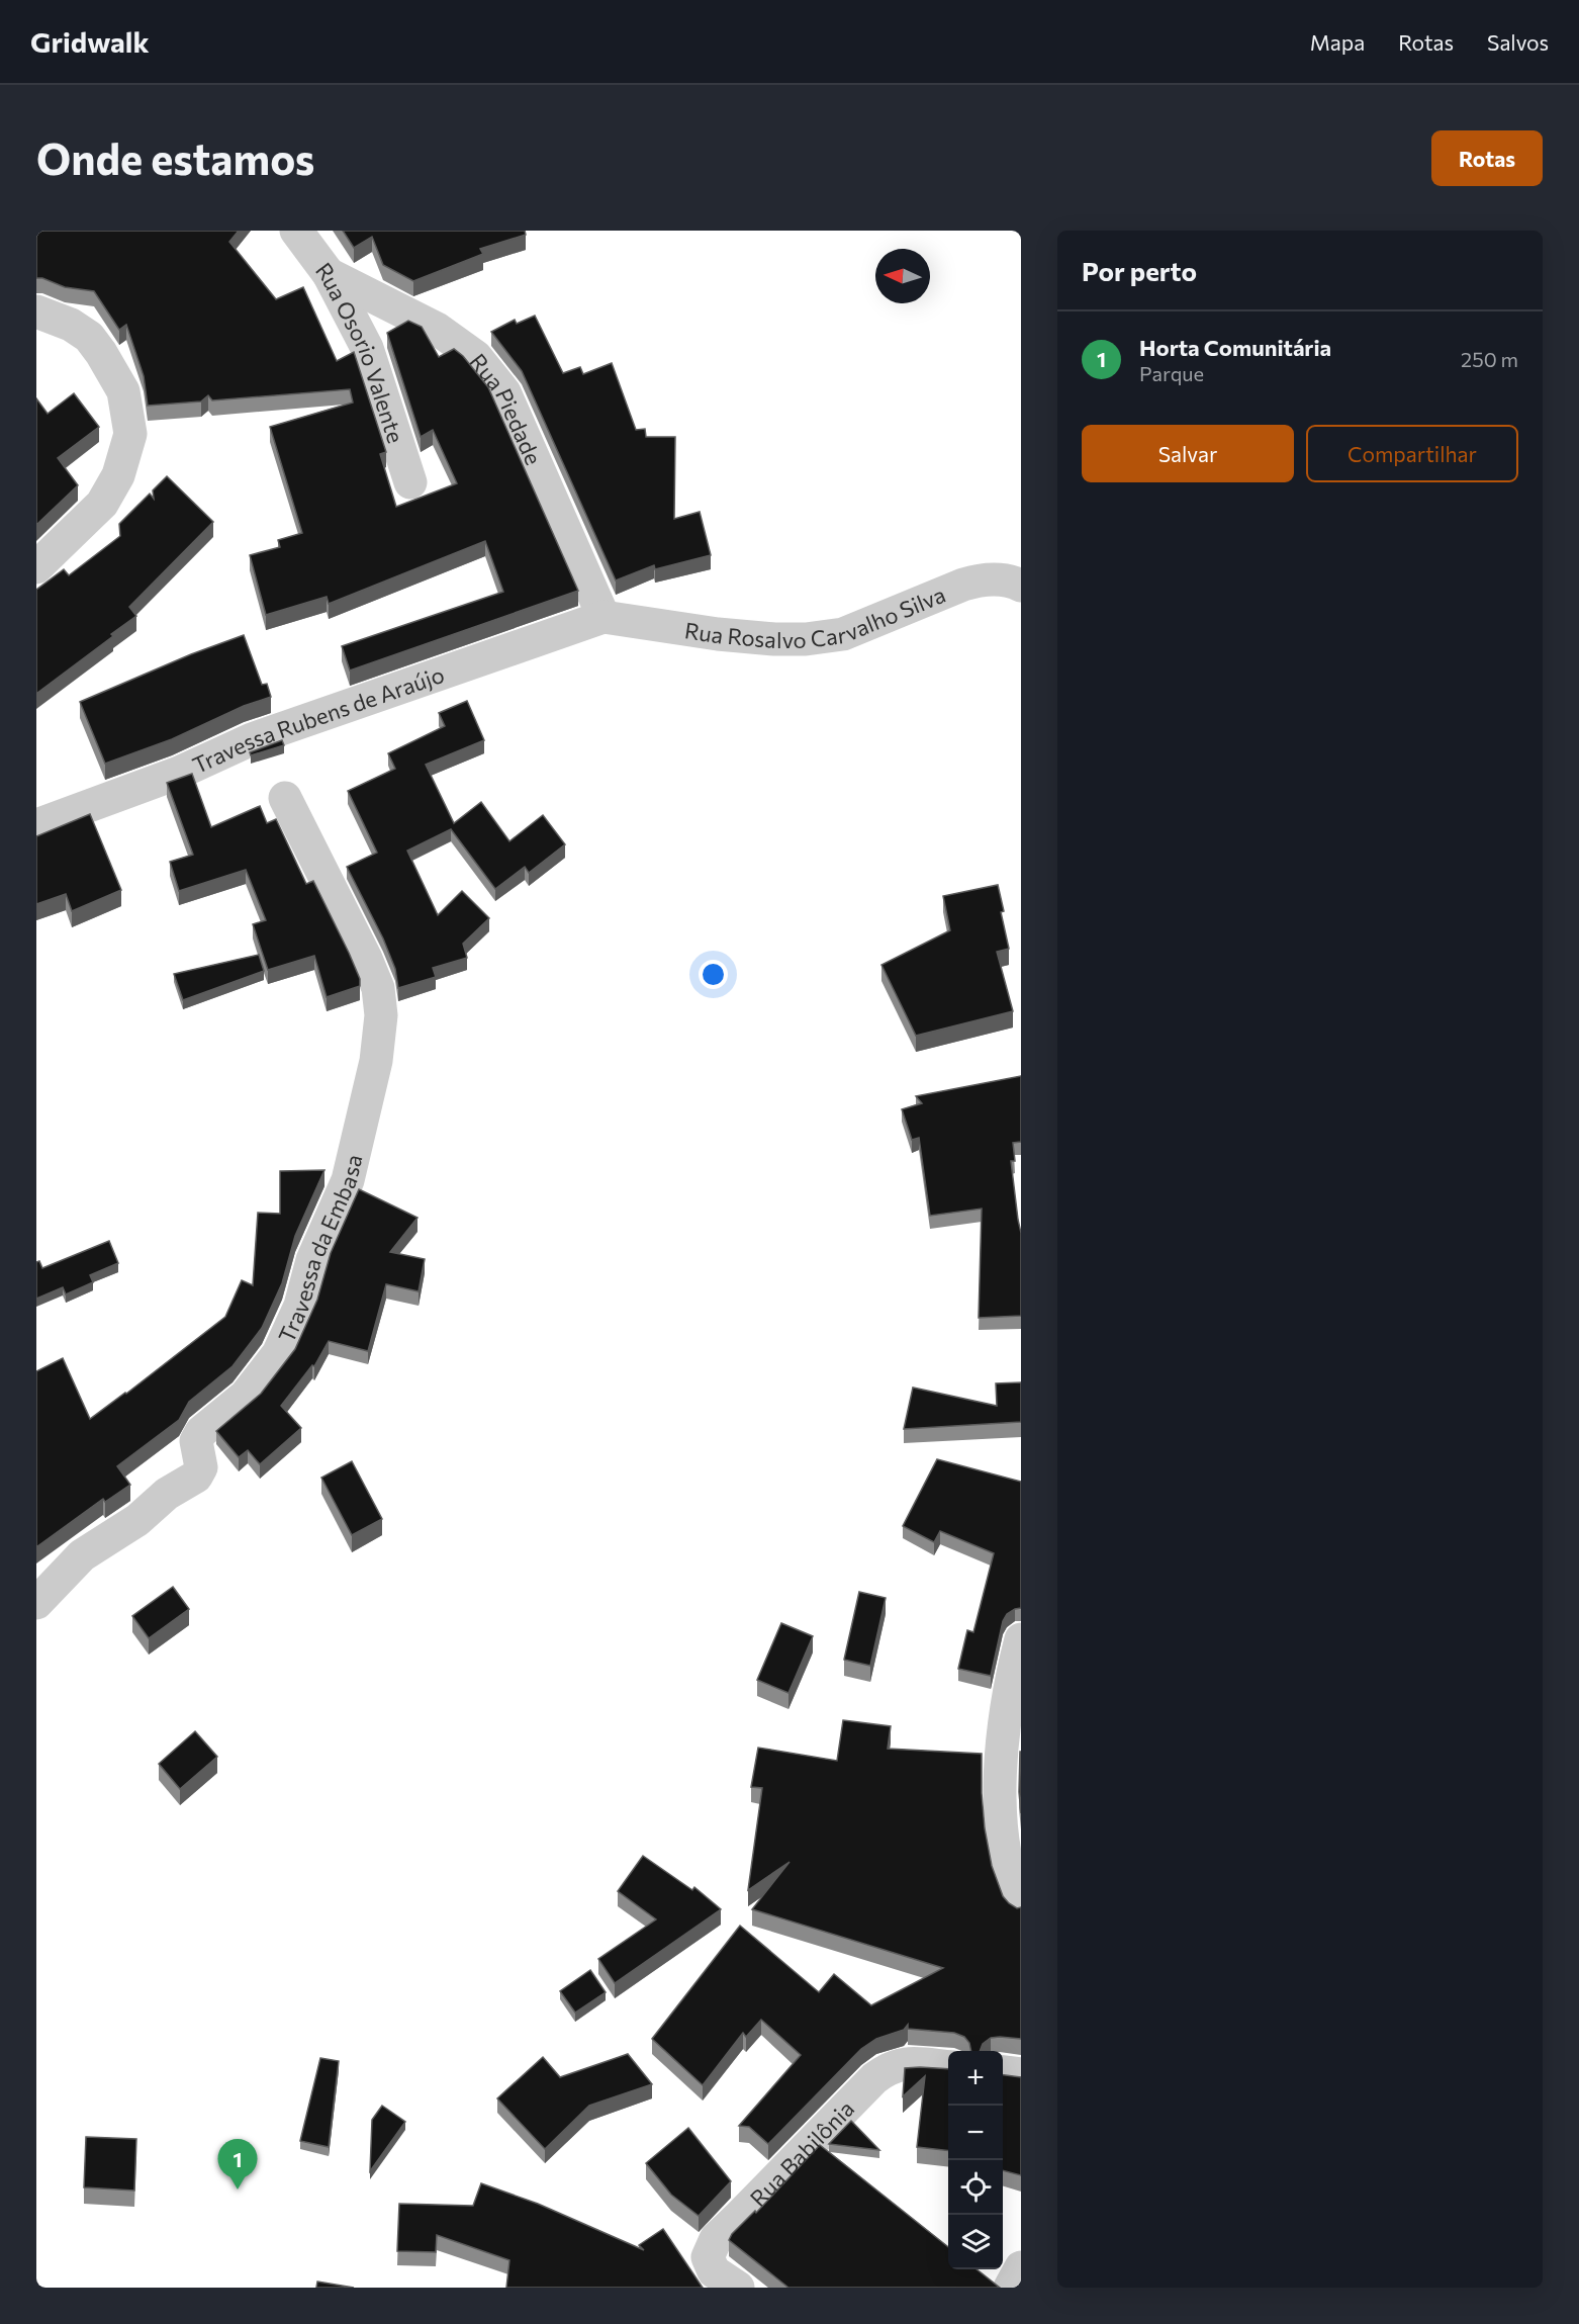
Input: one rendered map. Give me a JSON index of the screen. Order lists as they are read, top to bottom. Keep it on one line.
{"streets":{"street":["Rua Osorio Valente","Rua Piedade","Rua Rosalvo Carvalho Silva","Travessa Rubens de Araújo","Travessa da Embasa","Rua Babilônia"]},"crossings":[["Rua Osorio Valente","Rua Piedade"],["Rua Piedade","Rua Rosalvo Carvalho Silva"],["Rua Piedade","Travessa Rubens de Araújo"],["Rua Rosalvo Carvalho Silva","Travessa Rubens de Araújo"]],"north":"left","page":{"header":"Gridwalk","nav":["Mapa","Rotas","Salvos"],"buttons":["Rotas",["Salvar","Compartilhar"]],"title":"Onde estamos","heading":"Por perto","list":[{"mark":"1","name":"Horta Comunitária","note":"Parque","value":"250 m"}],"map_buttons":["+","−"],"pins":"1"}}
